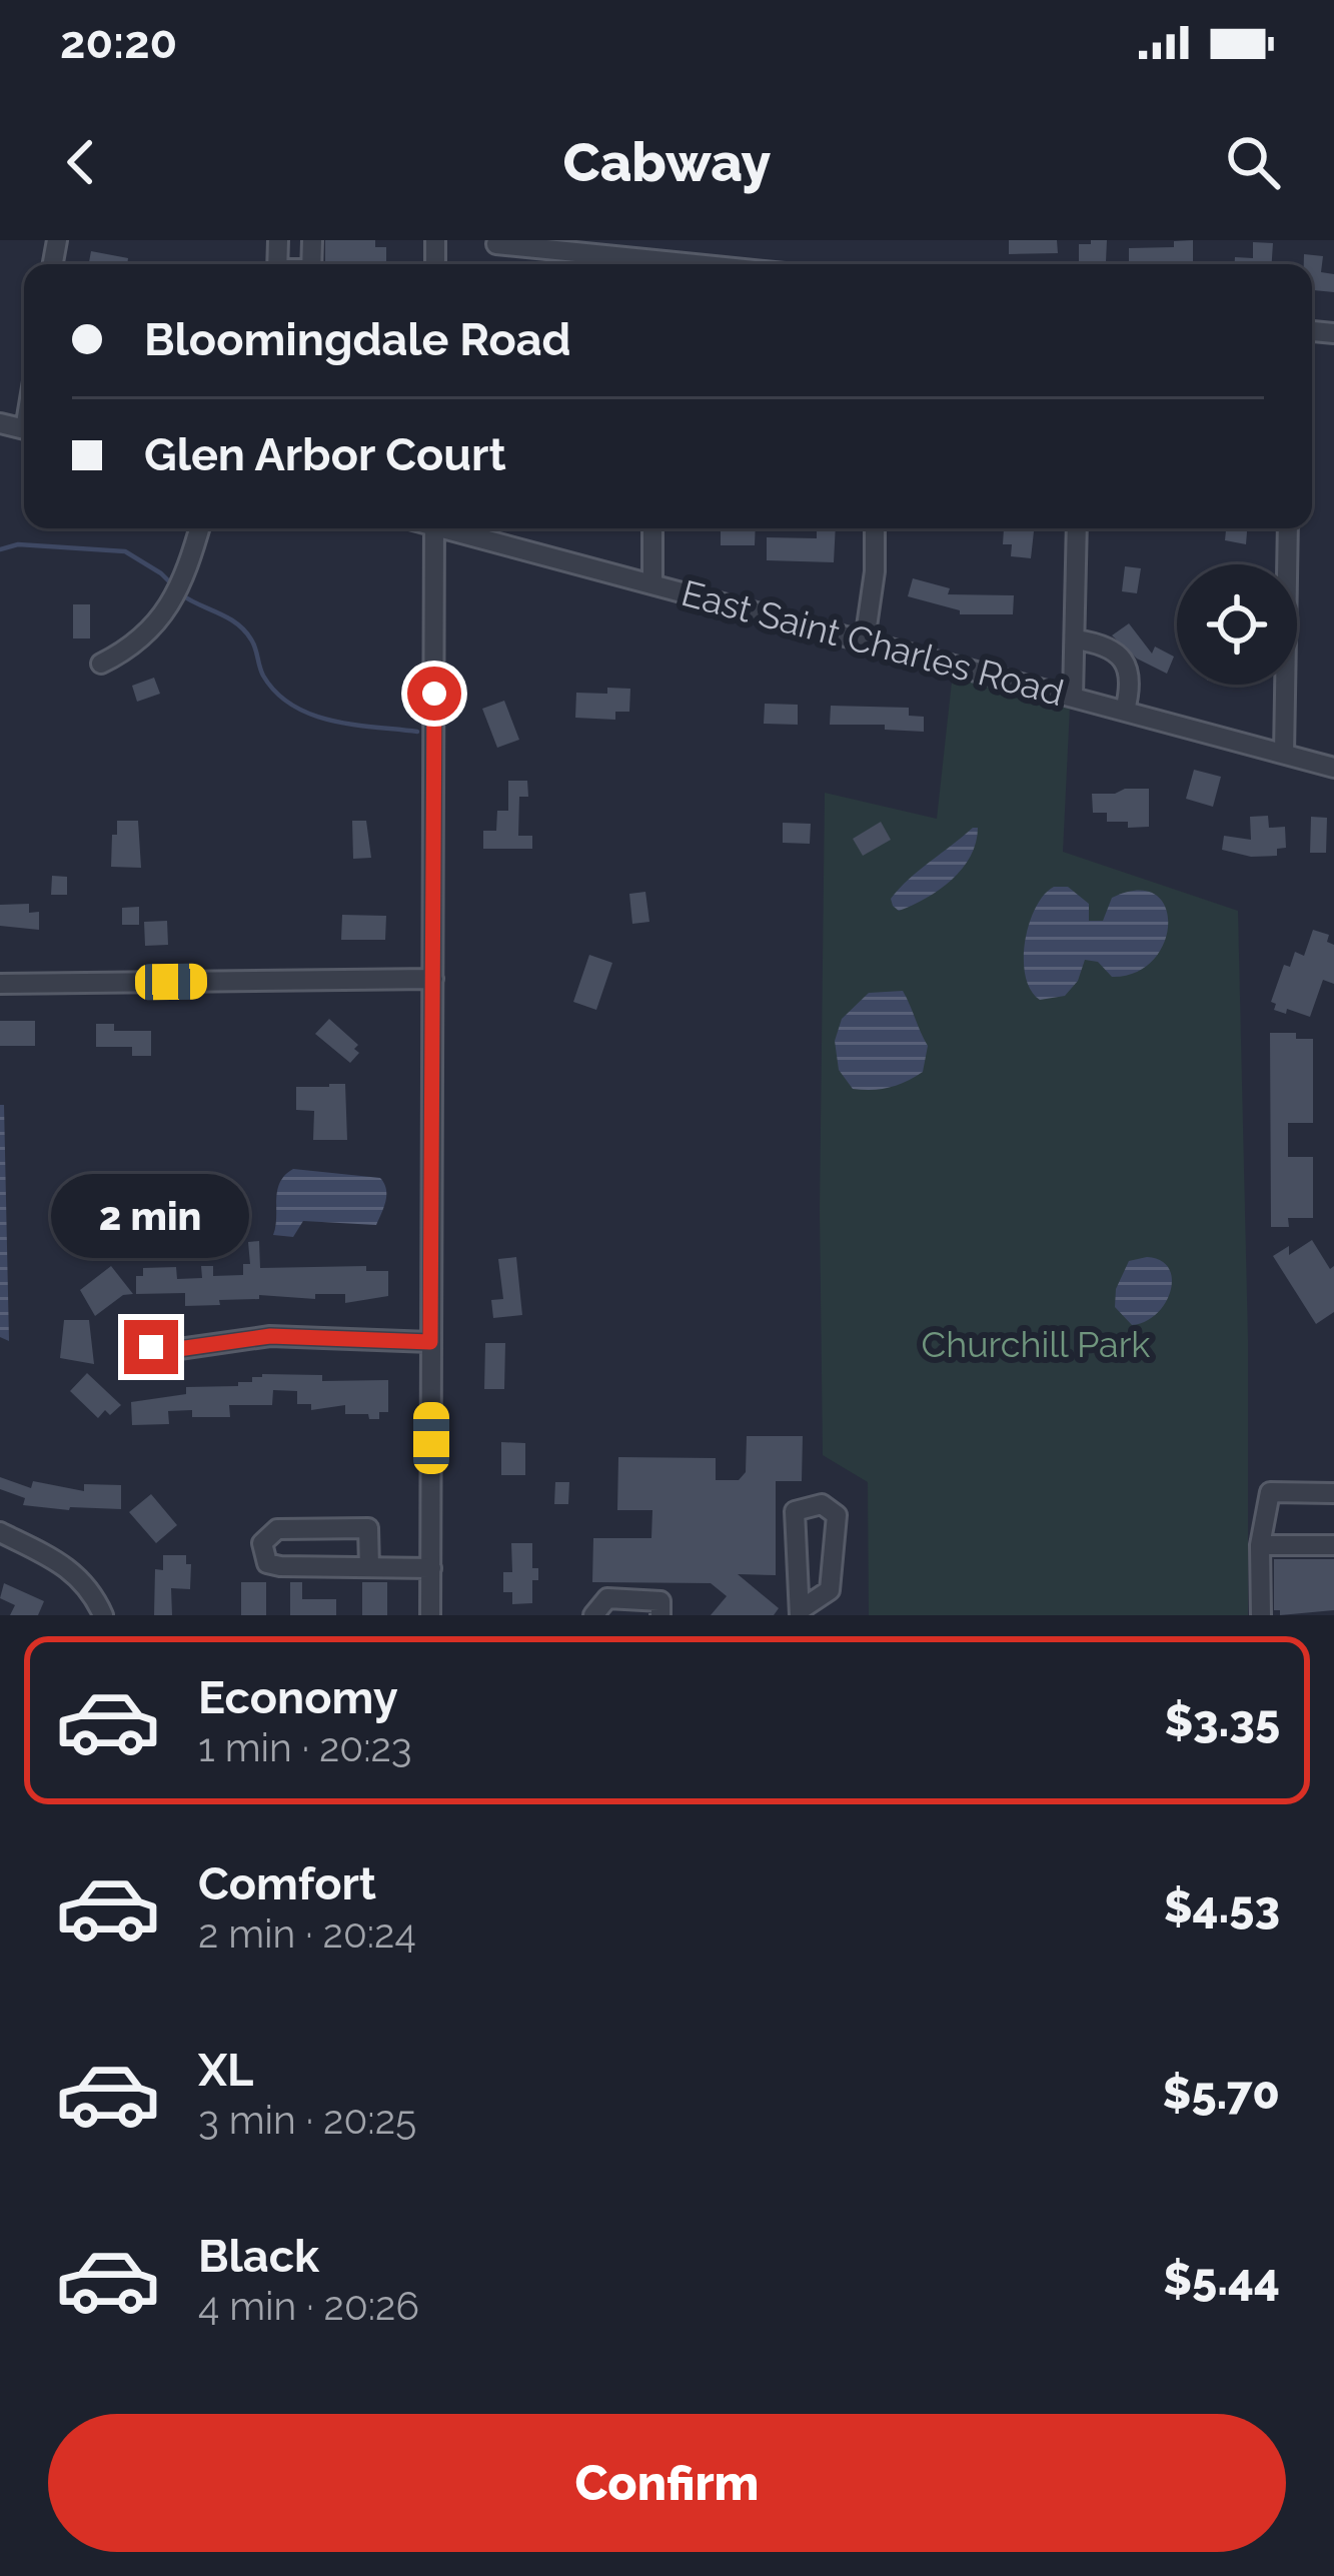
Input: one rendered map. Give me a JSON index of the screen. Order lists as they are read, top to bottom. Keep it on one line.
{"streets":{"street":["East Saint Charles Road"]},"parks":["Churchill Park"],"page":{"status":"20:20","header":"Cabway","banner":["Bloomingdale Road","Glen Arbor Court"],"bubble":"2 min","list":[{"name":"Economy","note":"1 min · 20:23","value":"$3.35"},{"name":"Comfort","note":"2 min · 20:24","value":"$4.53"},{"name":"XL","note":"3 min · 20:25","value":"$5.70"},{"name":"Black","note":"4 min · 20:26","value":"$5.44"}],"buttons":"Confirm"}}
